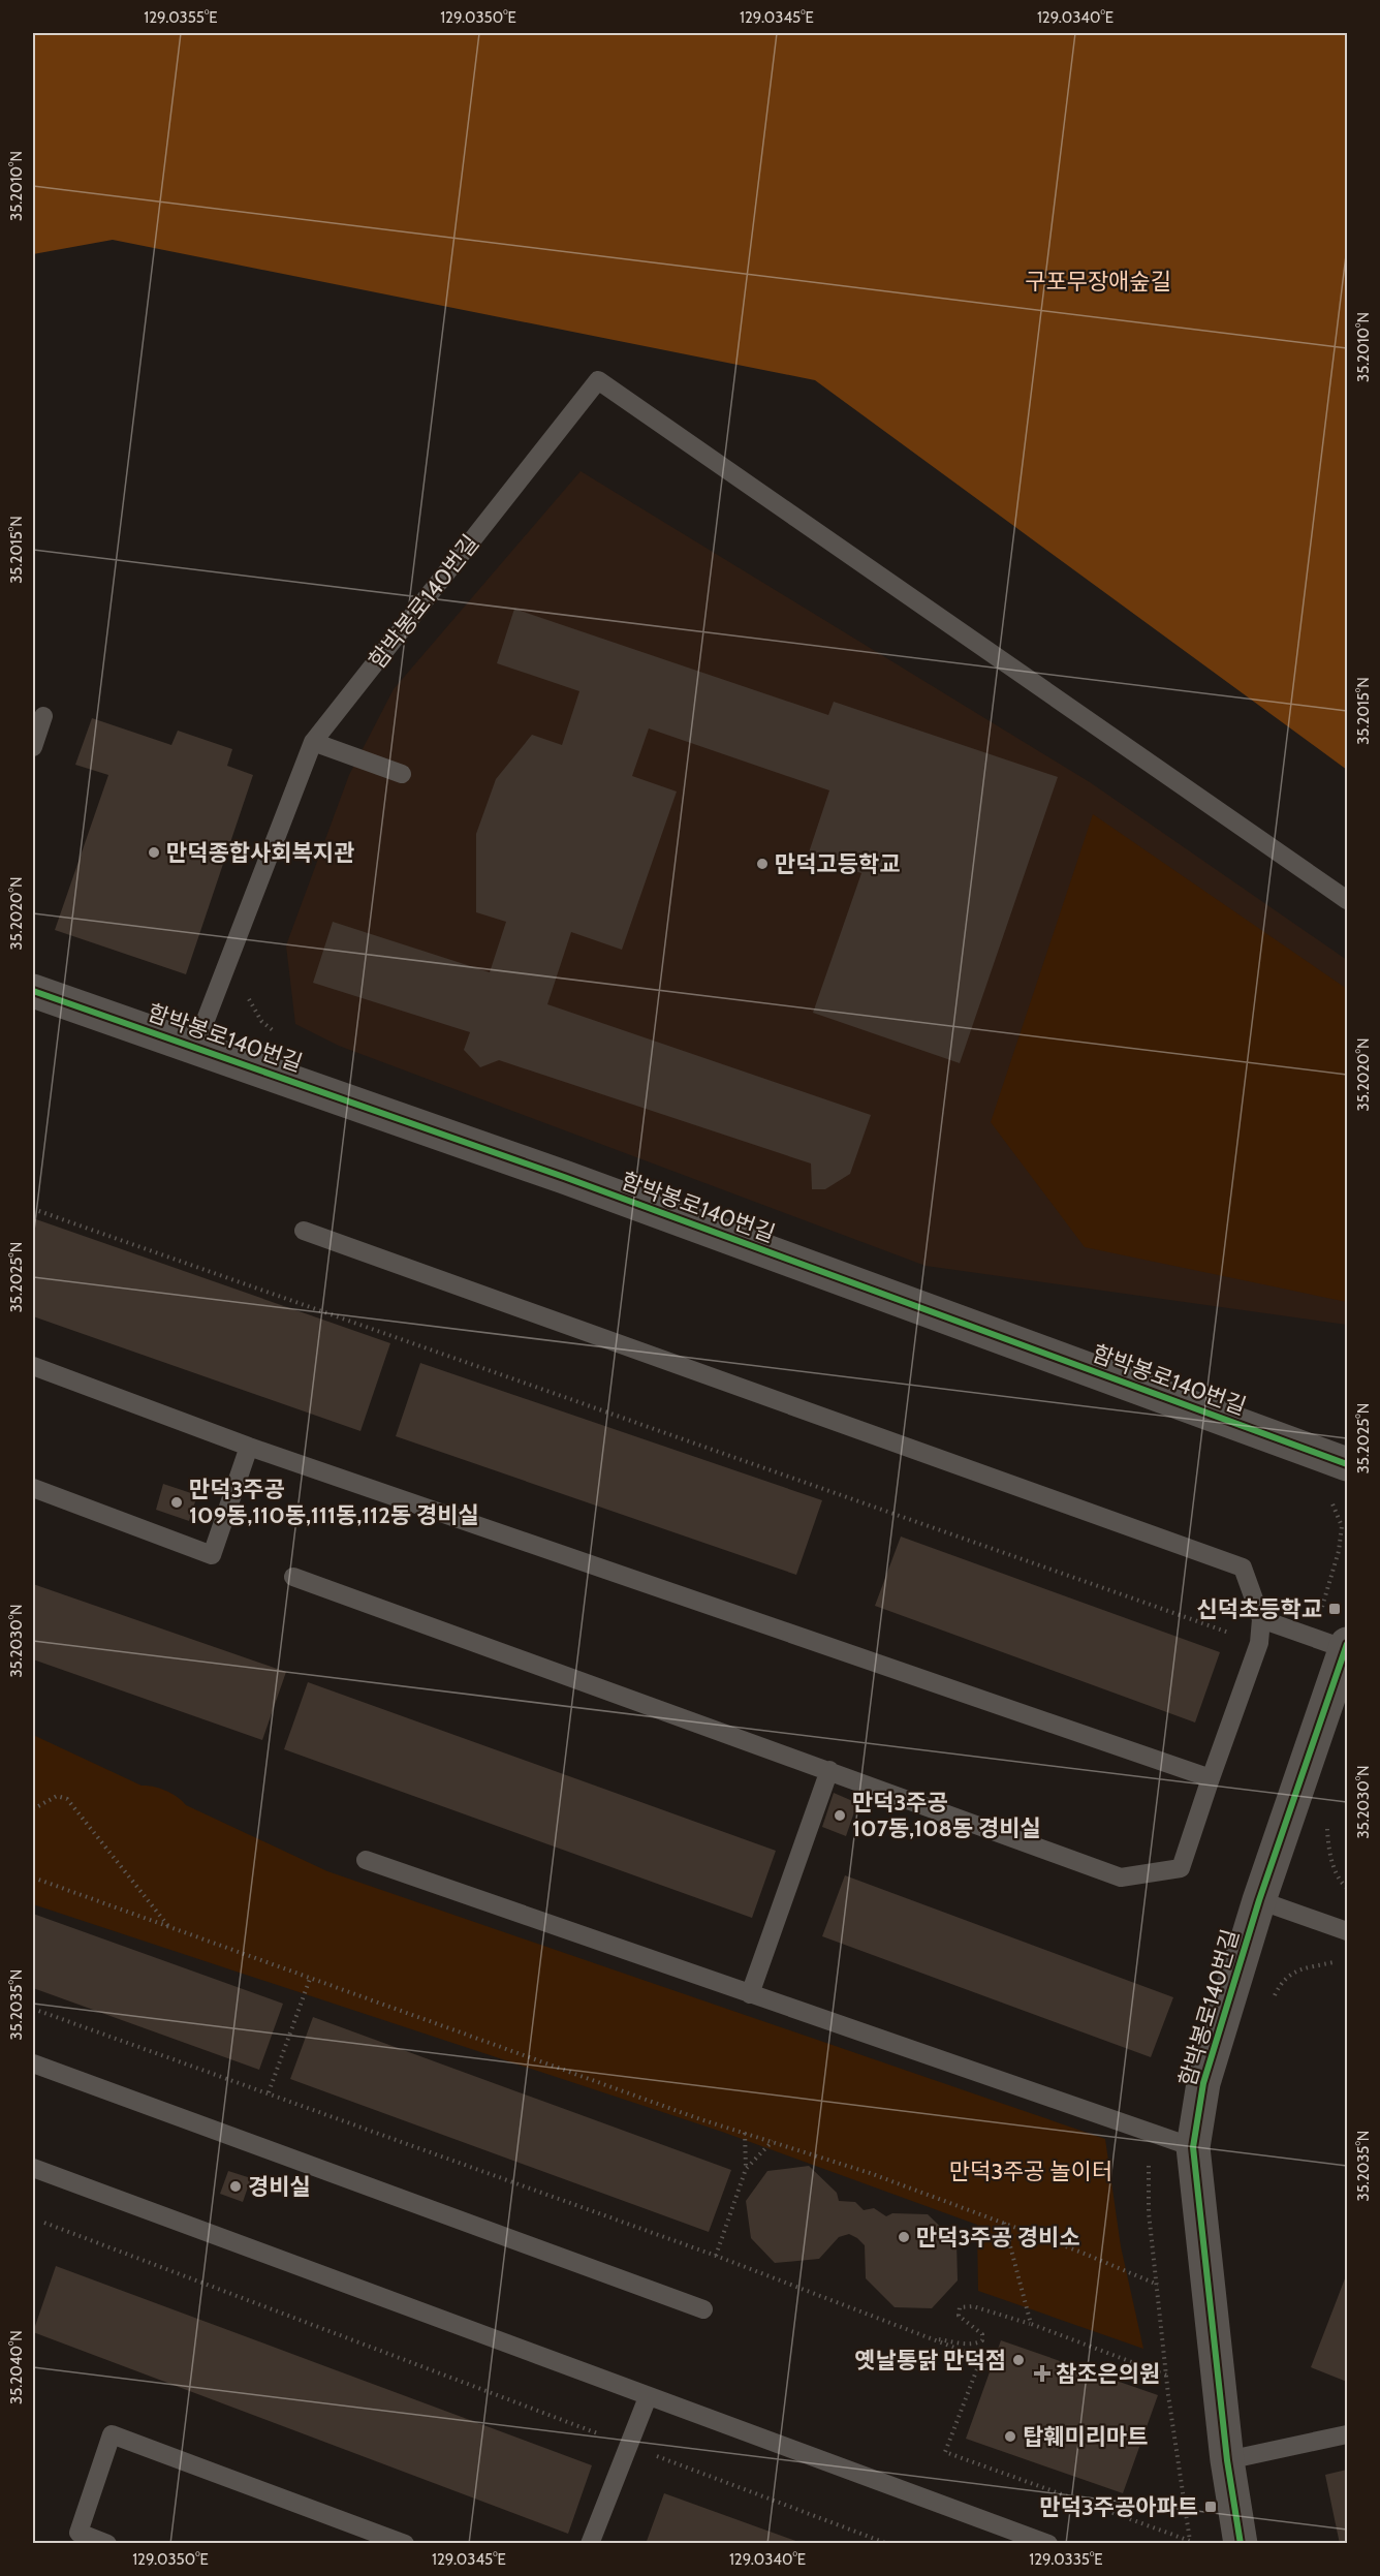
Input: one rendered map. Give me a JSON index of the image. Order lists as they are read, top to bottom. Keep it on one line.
{"streets":{"street":["함박봉로140번길"]},"parks":["구포무장애숲길","만덕3주공 놀이터"],"places":{"other":["만덕종합사회복지관","만덕고등학교","만덕3주공 109동,110동,111동,112동 경비실","만덕3주공 107동,108동 경비실","경비실","만덕3주공 경비소","옛날통닭 만덕점","탑훼미리마트"],"transit":["신덕초등학교","만덕3주공아파트"],"health":["참조은의원"]},"coordinates":["129.0355°E","129.0350°E","129.0345°E","129.0340°E","35.2010°N","35.2015°N","35.2020°N","35.2025°N","35.2030°N","35.2035°N","35.2040°N","129.0335°E"]}
